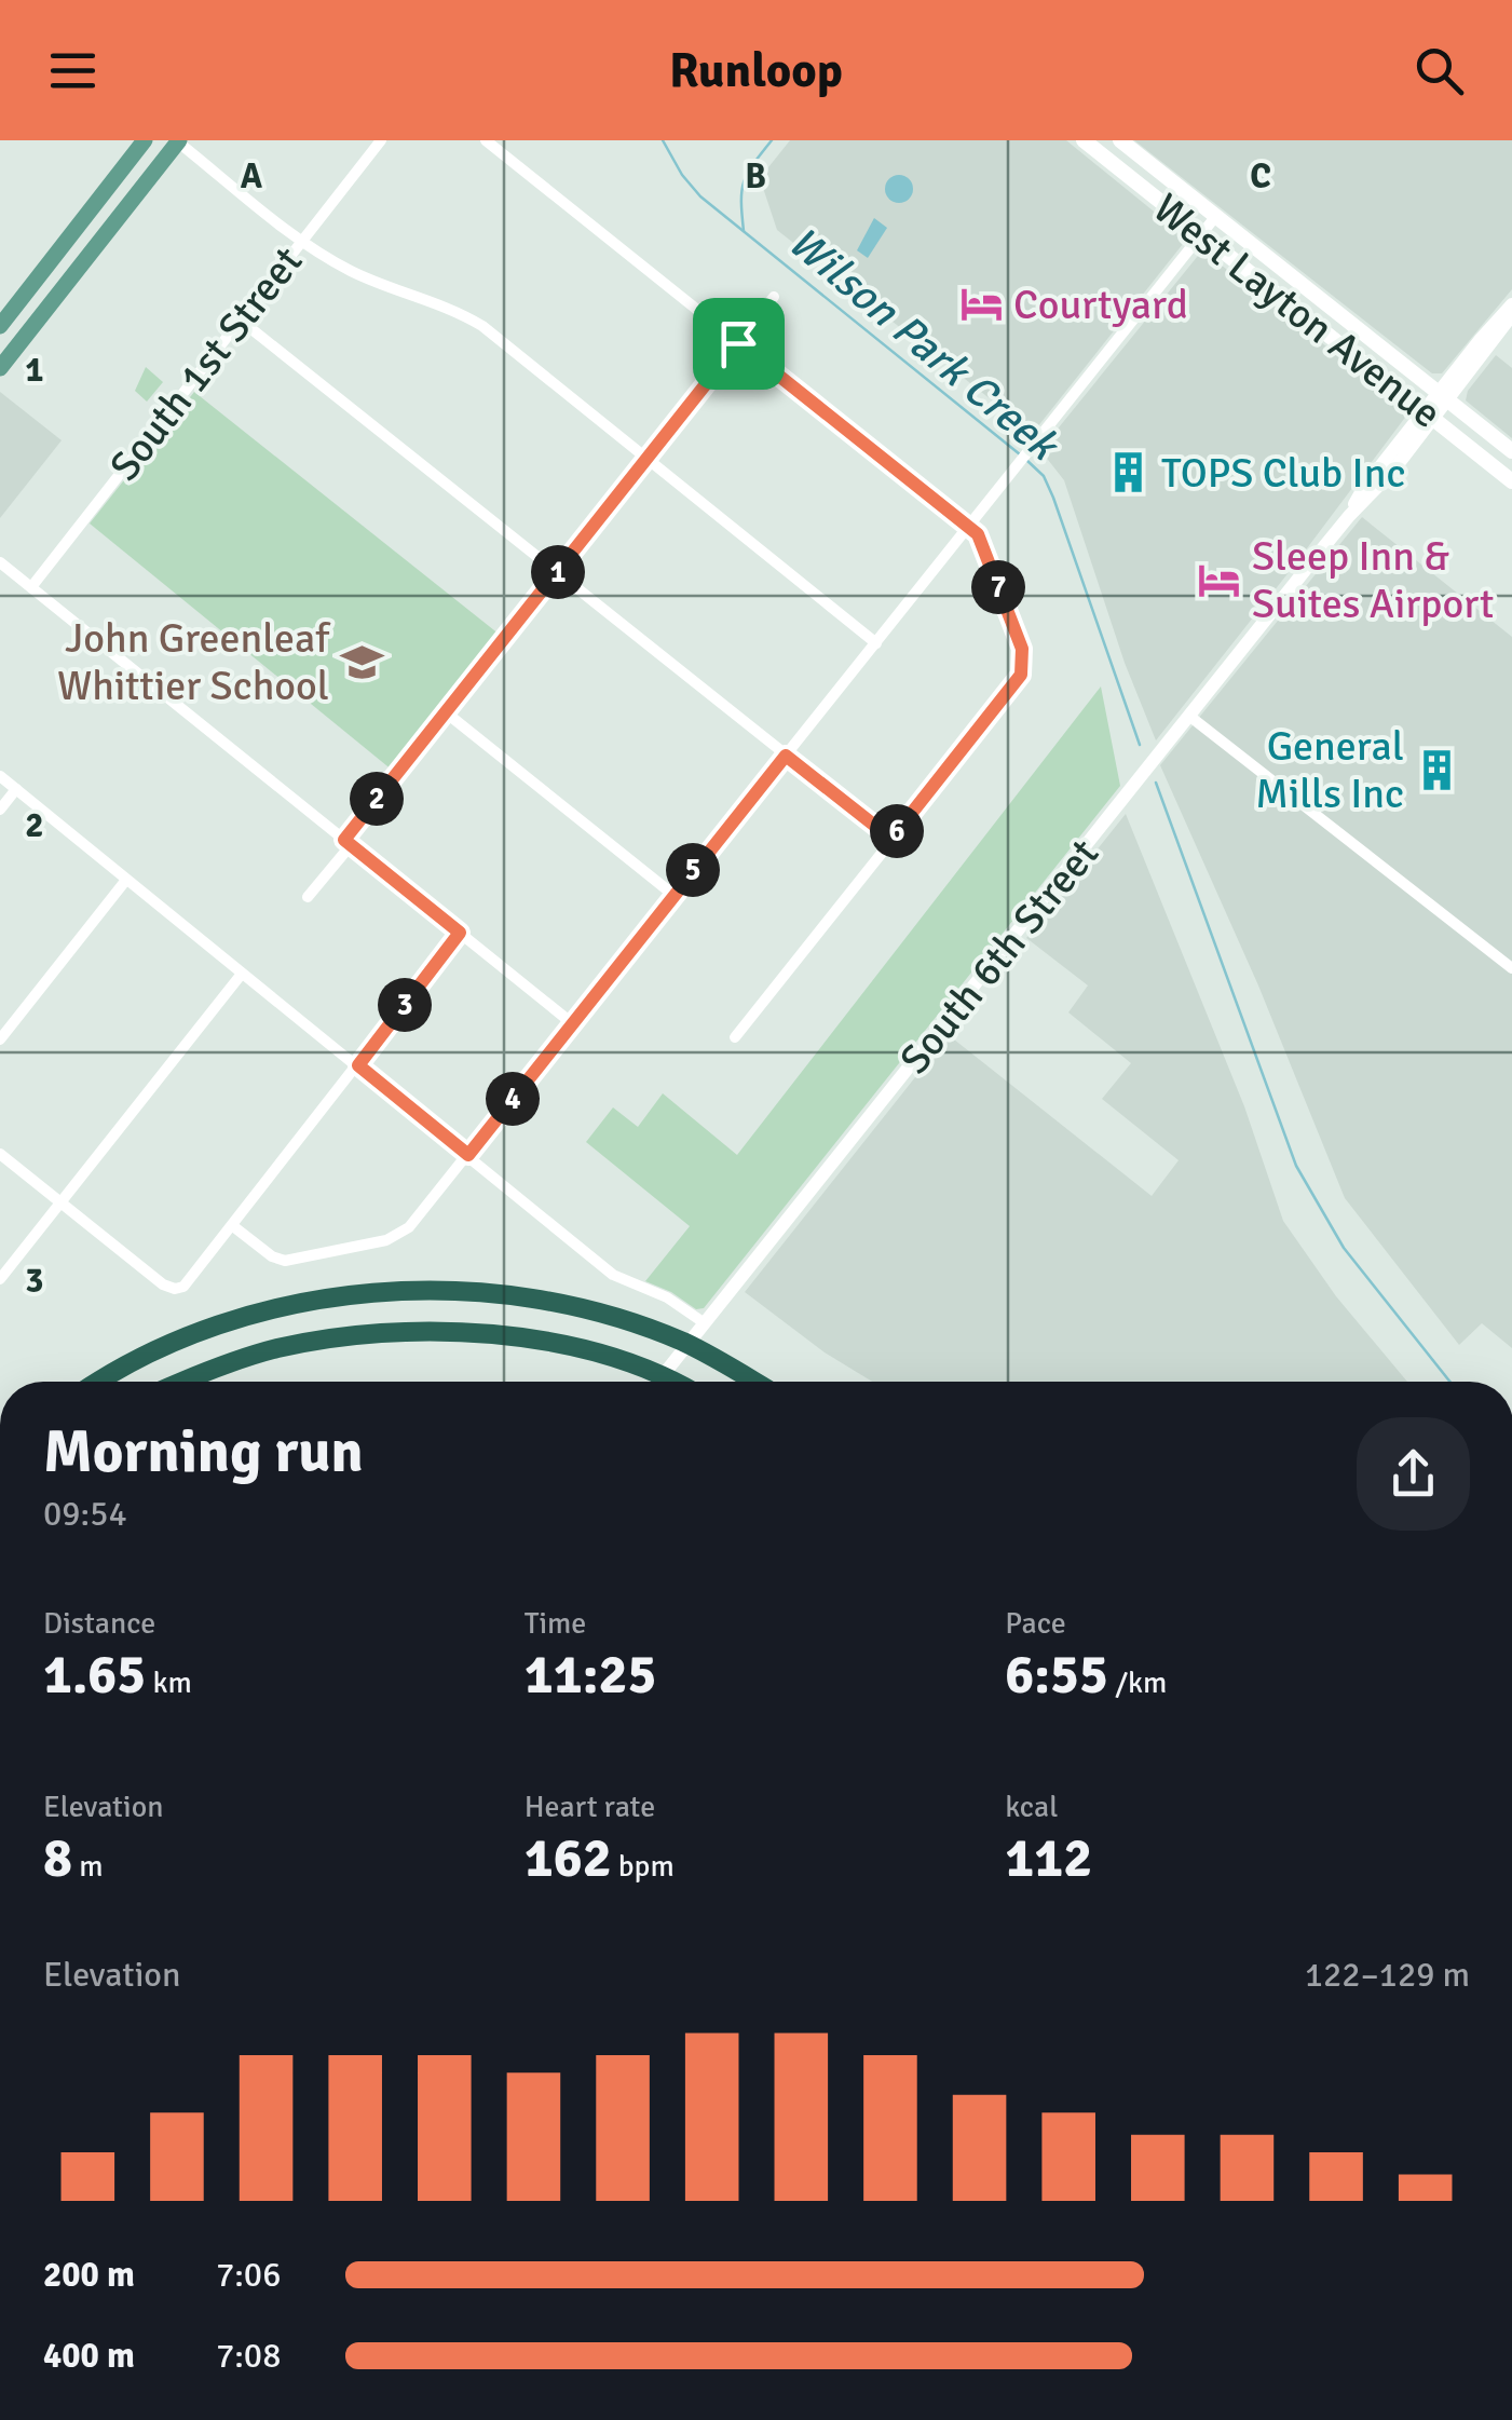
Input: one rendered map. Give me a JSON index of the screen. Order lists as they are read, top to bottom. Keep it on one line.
{"streets":{"main road":["West Layton Avenue"],"street":["South 1st Street","South 6th Street"]},"crossings":[["West Layton Avenue","South 6th Street"]],"water":["Wilson Park Creek"],"places":{"hotel":["Courtyard","Sleep Inn & Suites Airport"],"building":["TOPS Club Inc","General Mills Inc"],"school or university":["John Greenleaf Whittier School"]},"page":{"header":"Runloop","pins":["1","7","2","6","5","3","4"],"heading":["Morning run","09:54"],"stats":[["Distance","1.65 km"],["Time","11:25"],["Pace","6:55 /km"],["Elevation","8 m"],["Heart rate","162 bpm"],["kcal","112"]],"chart":["Elevation","122–129 m"],"list":[{"name":"200 m","note":"7:06"},{"name":"400 m","note":"7:08"}]},"grid":{"columns":["A","B","C"],"rows":["1","2","3"]}}
